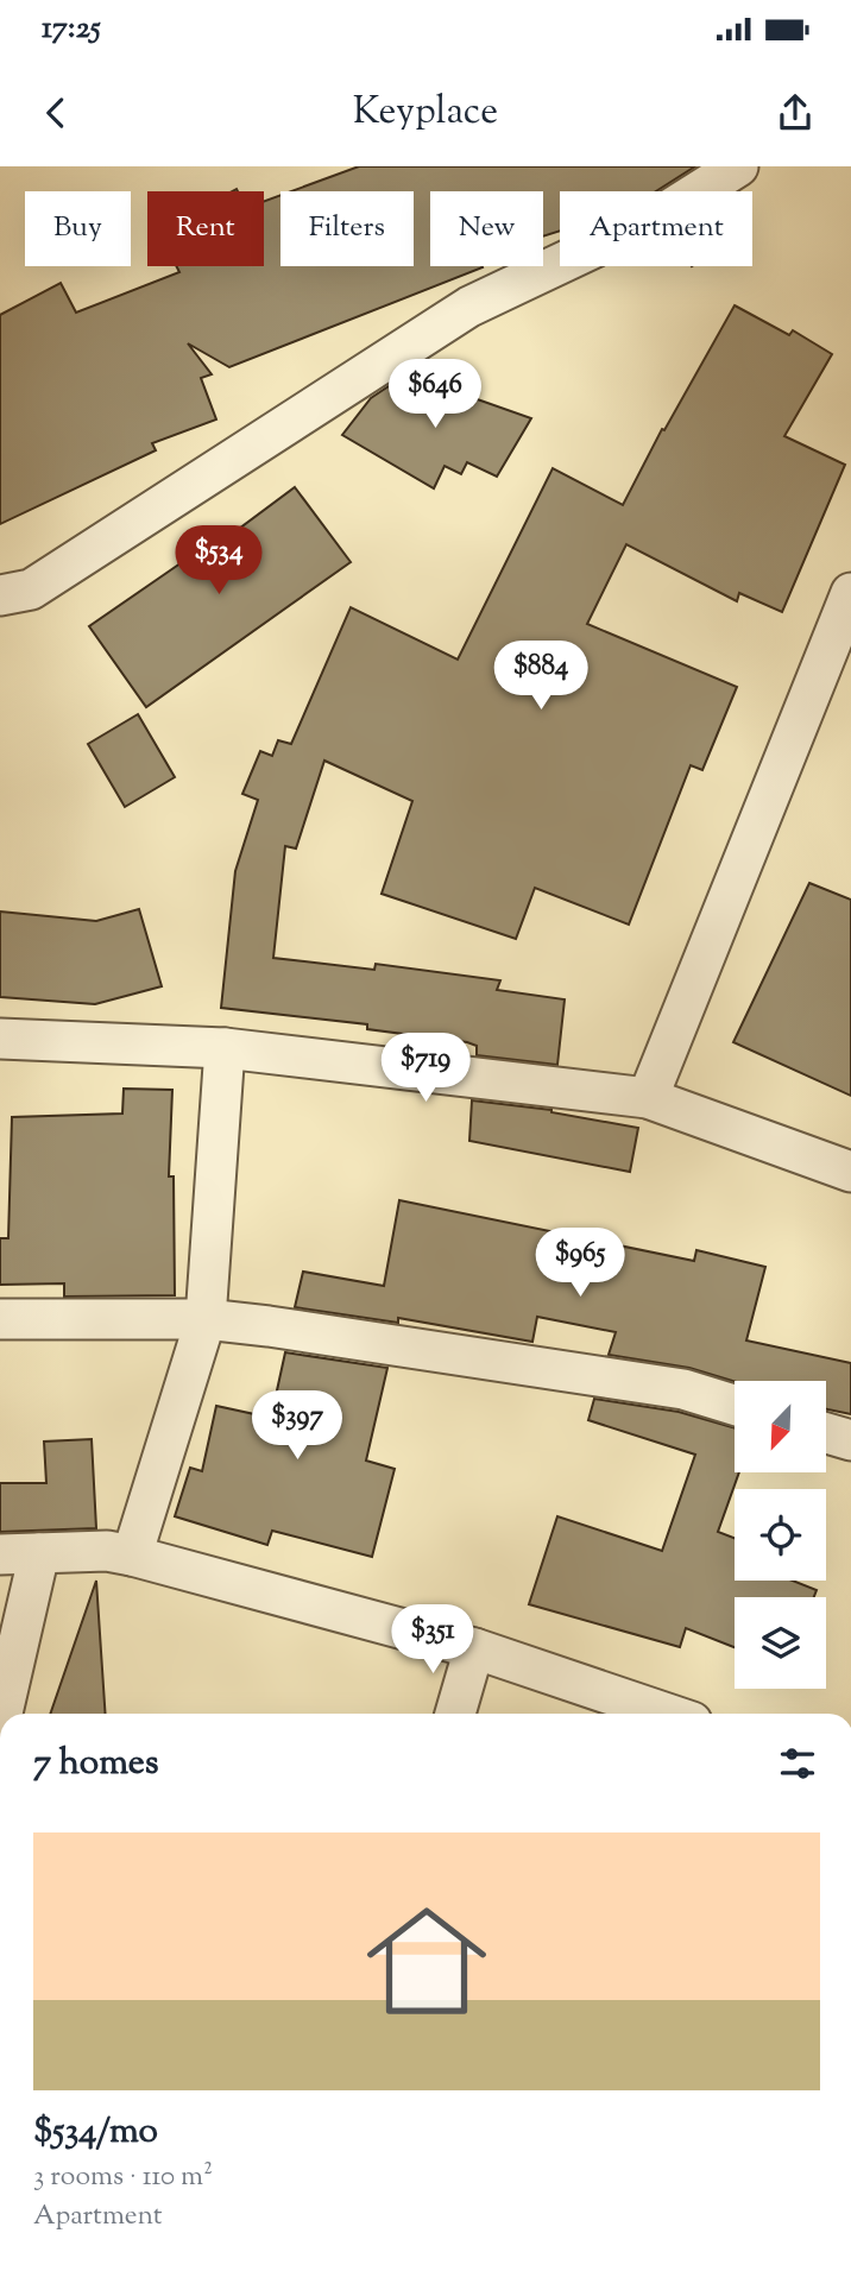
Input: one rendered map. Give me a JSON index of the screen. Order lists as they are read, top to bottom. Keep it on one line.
{"north":"bottom left","page":{"status":"17:25","header":"Keyplace","chip":["Buy","Rent","Filters","New","Apartment"],"price":["$646","$534","$884","$719","$965","$397","$351"],"heading":"7 homes","list":[{"name":"$534/mo","note":"3 rooms · 110 m² · Apartment"}]}}
